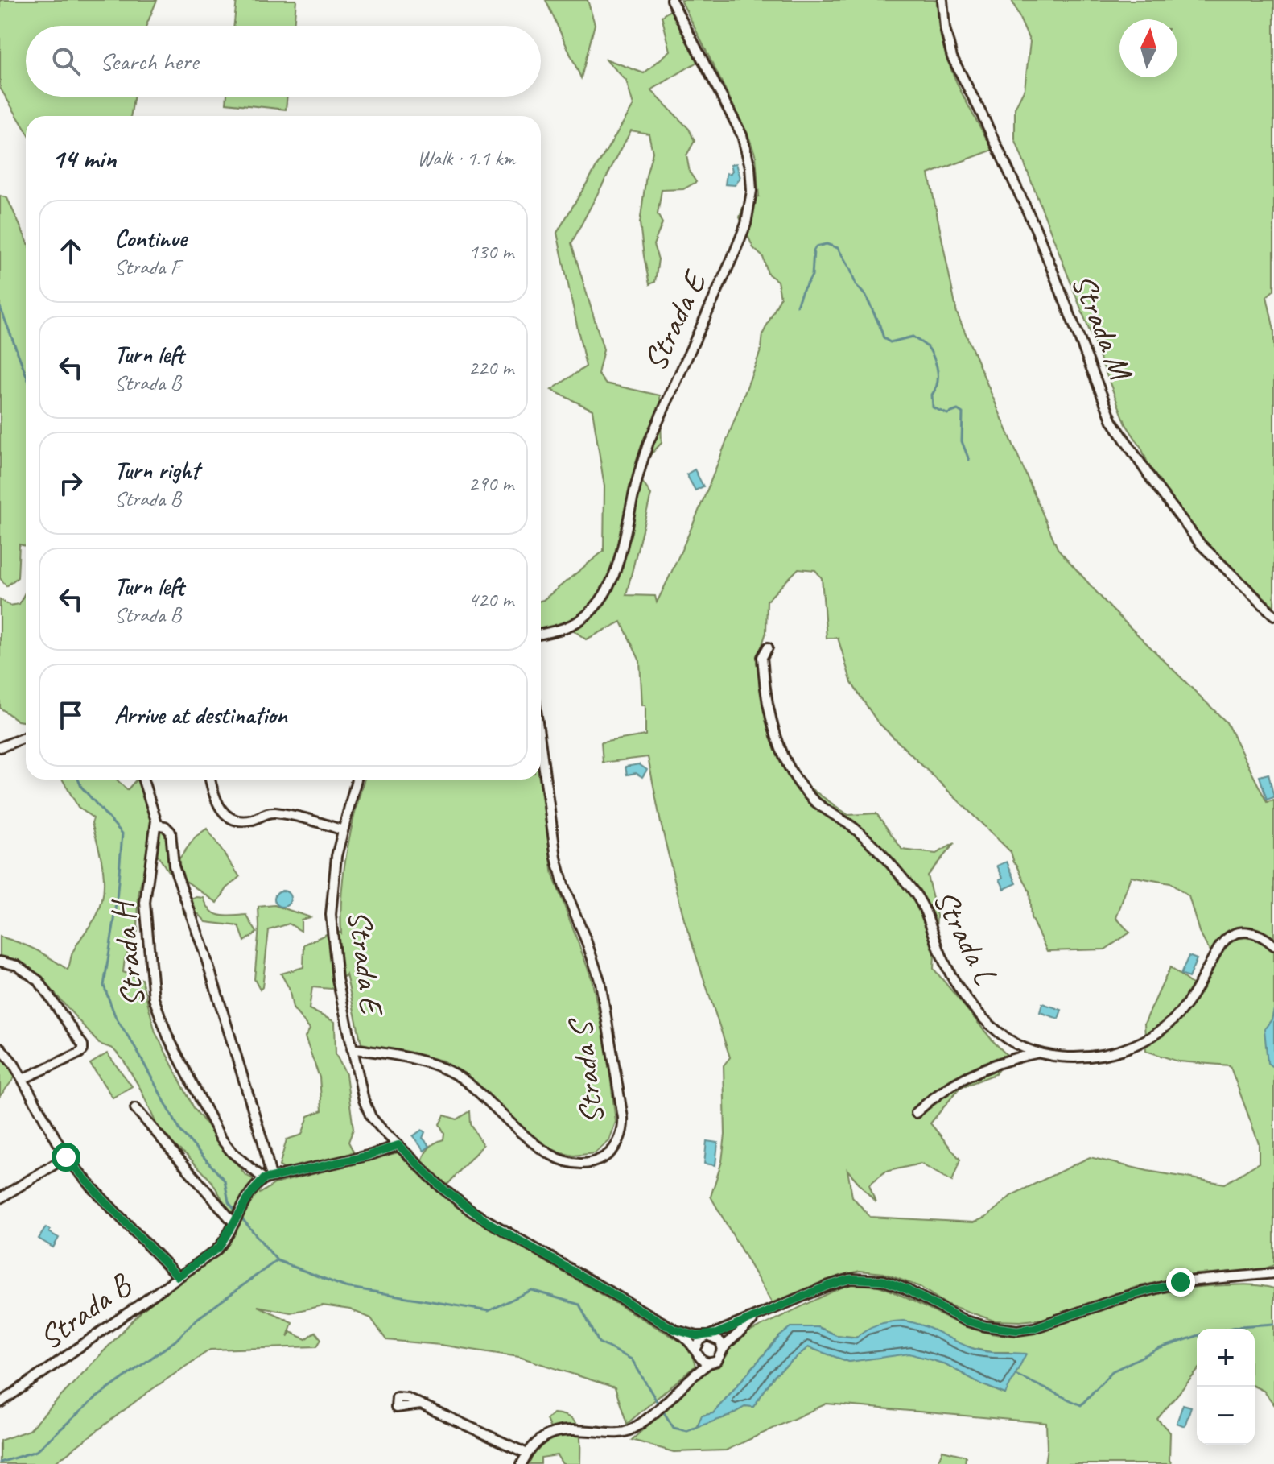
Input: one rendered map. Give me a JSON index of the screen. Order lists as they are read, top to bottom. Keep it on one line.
{"streets":{"street":["Strada E","Strada M","Strada L","Strada H","Strada S","Strada B"]},"crossings":[["Strada E","Strada S"],["Strada H","Strada B"]],"north":"top","page":{"search":"Search here","heading":["14 min","Walk · 1.1 km"],"list":[["Continue","Strada F","130 m"],["Turn left","Strada B","220 m"],["Turn right","Strada B","290 m"],["Turn left","Strada B","420 m"],"Arrive at destination"],"map_buttons":["+","−"]}}
